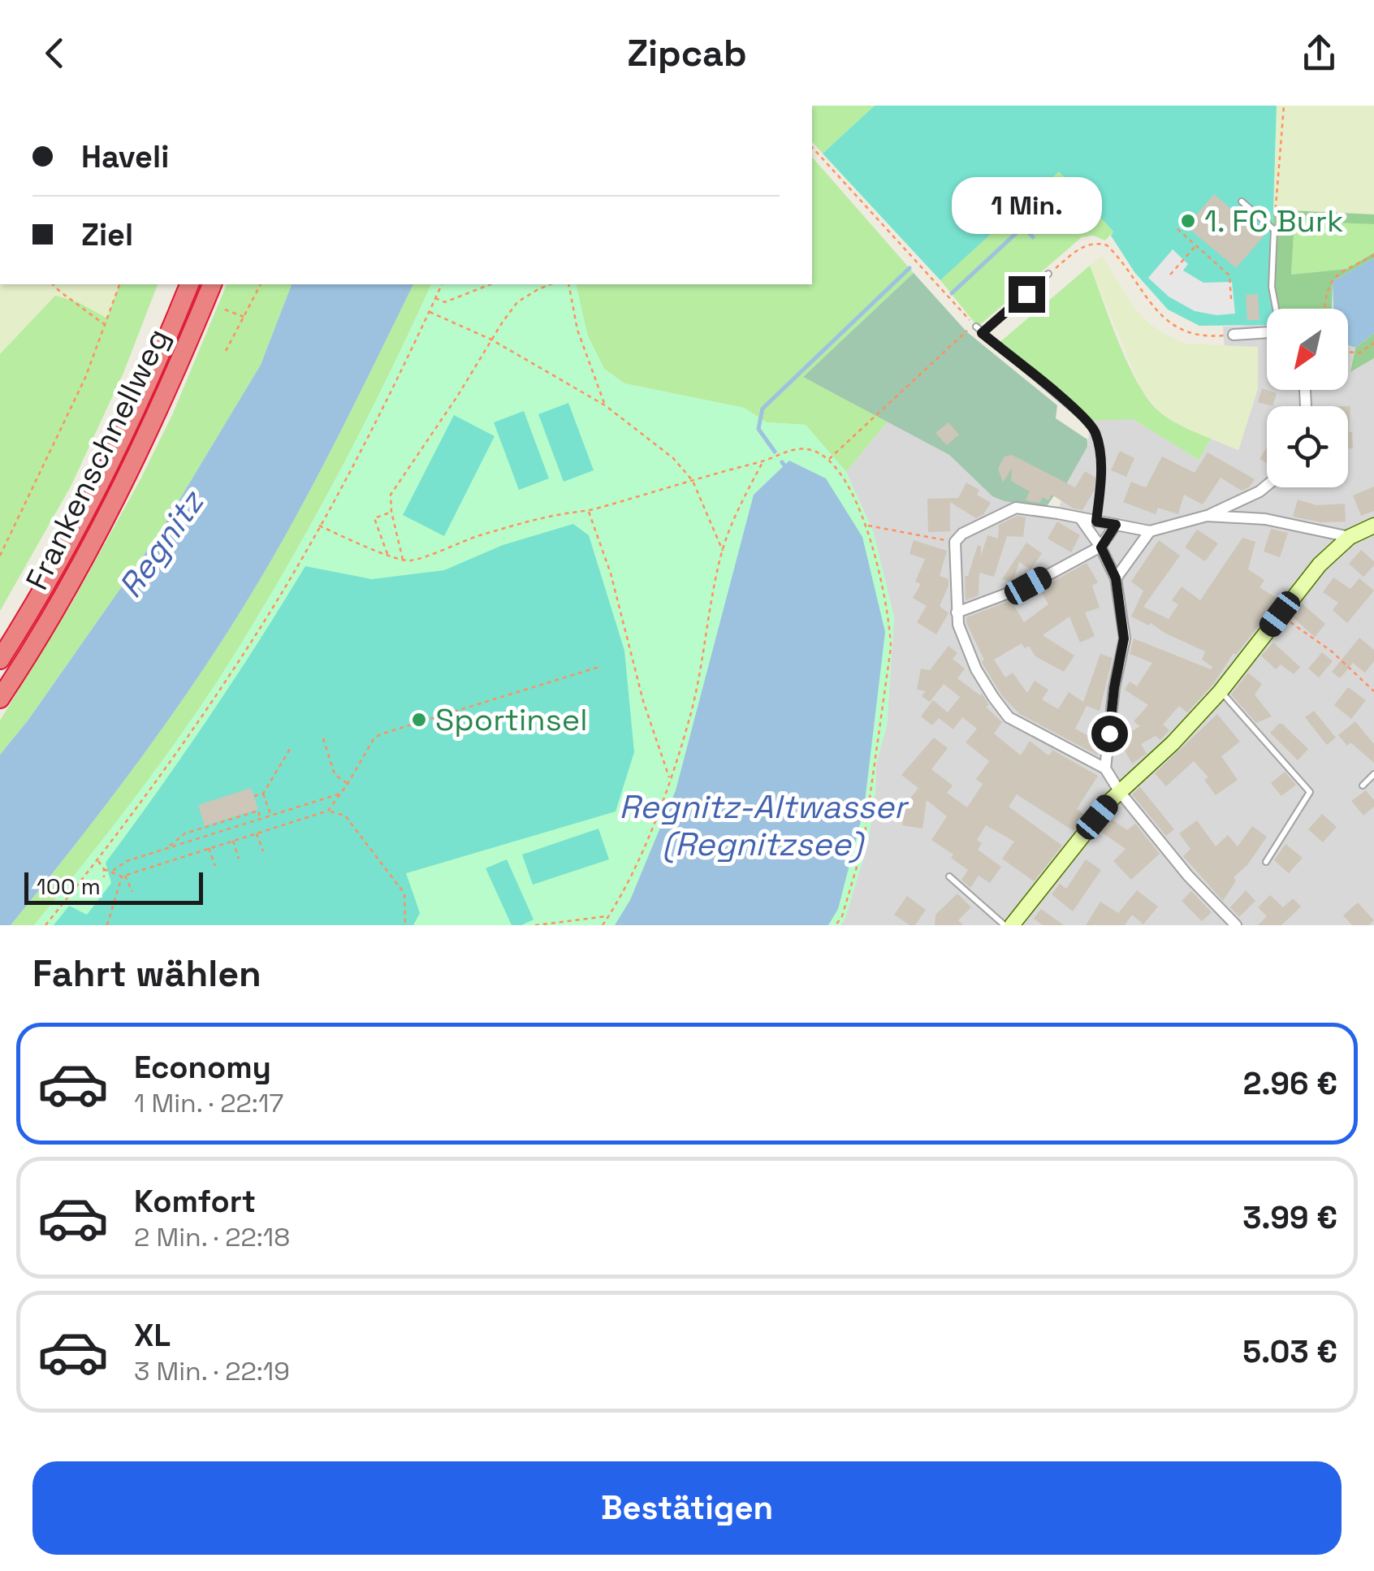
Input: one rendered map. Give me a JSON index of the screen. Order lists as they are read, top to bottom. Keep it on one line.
{"streets":{"highway":["Frankenschnellweg"]},"water":["Regnitz","Regnitz-Altwasser (Regnitzsee)"],"places":["1. FC Burk","Sportinsel"],"scale_bar":"100 m","north":"bottom left","page":{"header":"Zipcab","banner":["Haveli","Ziel"],"bubble":"1 Min.","scale":"100 m","heading":"Fahrt wählen","list":[{"name":"Economy","note":"1 Min. · 22:17","value":"2.96 €"},{"name":"Komfort","note":"2 Min. · 22:18","value":"3.99 €"},{"name":"XL","note":"3 Min. · 22:19","value":"5.03 €"}],"buttons":"Bestätigen"}}
